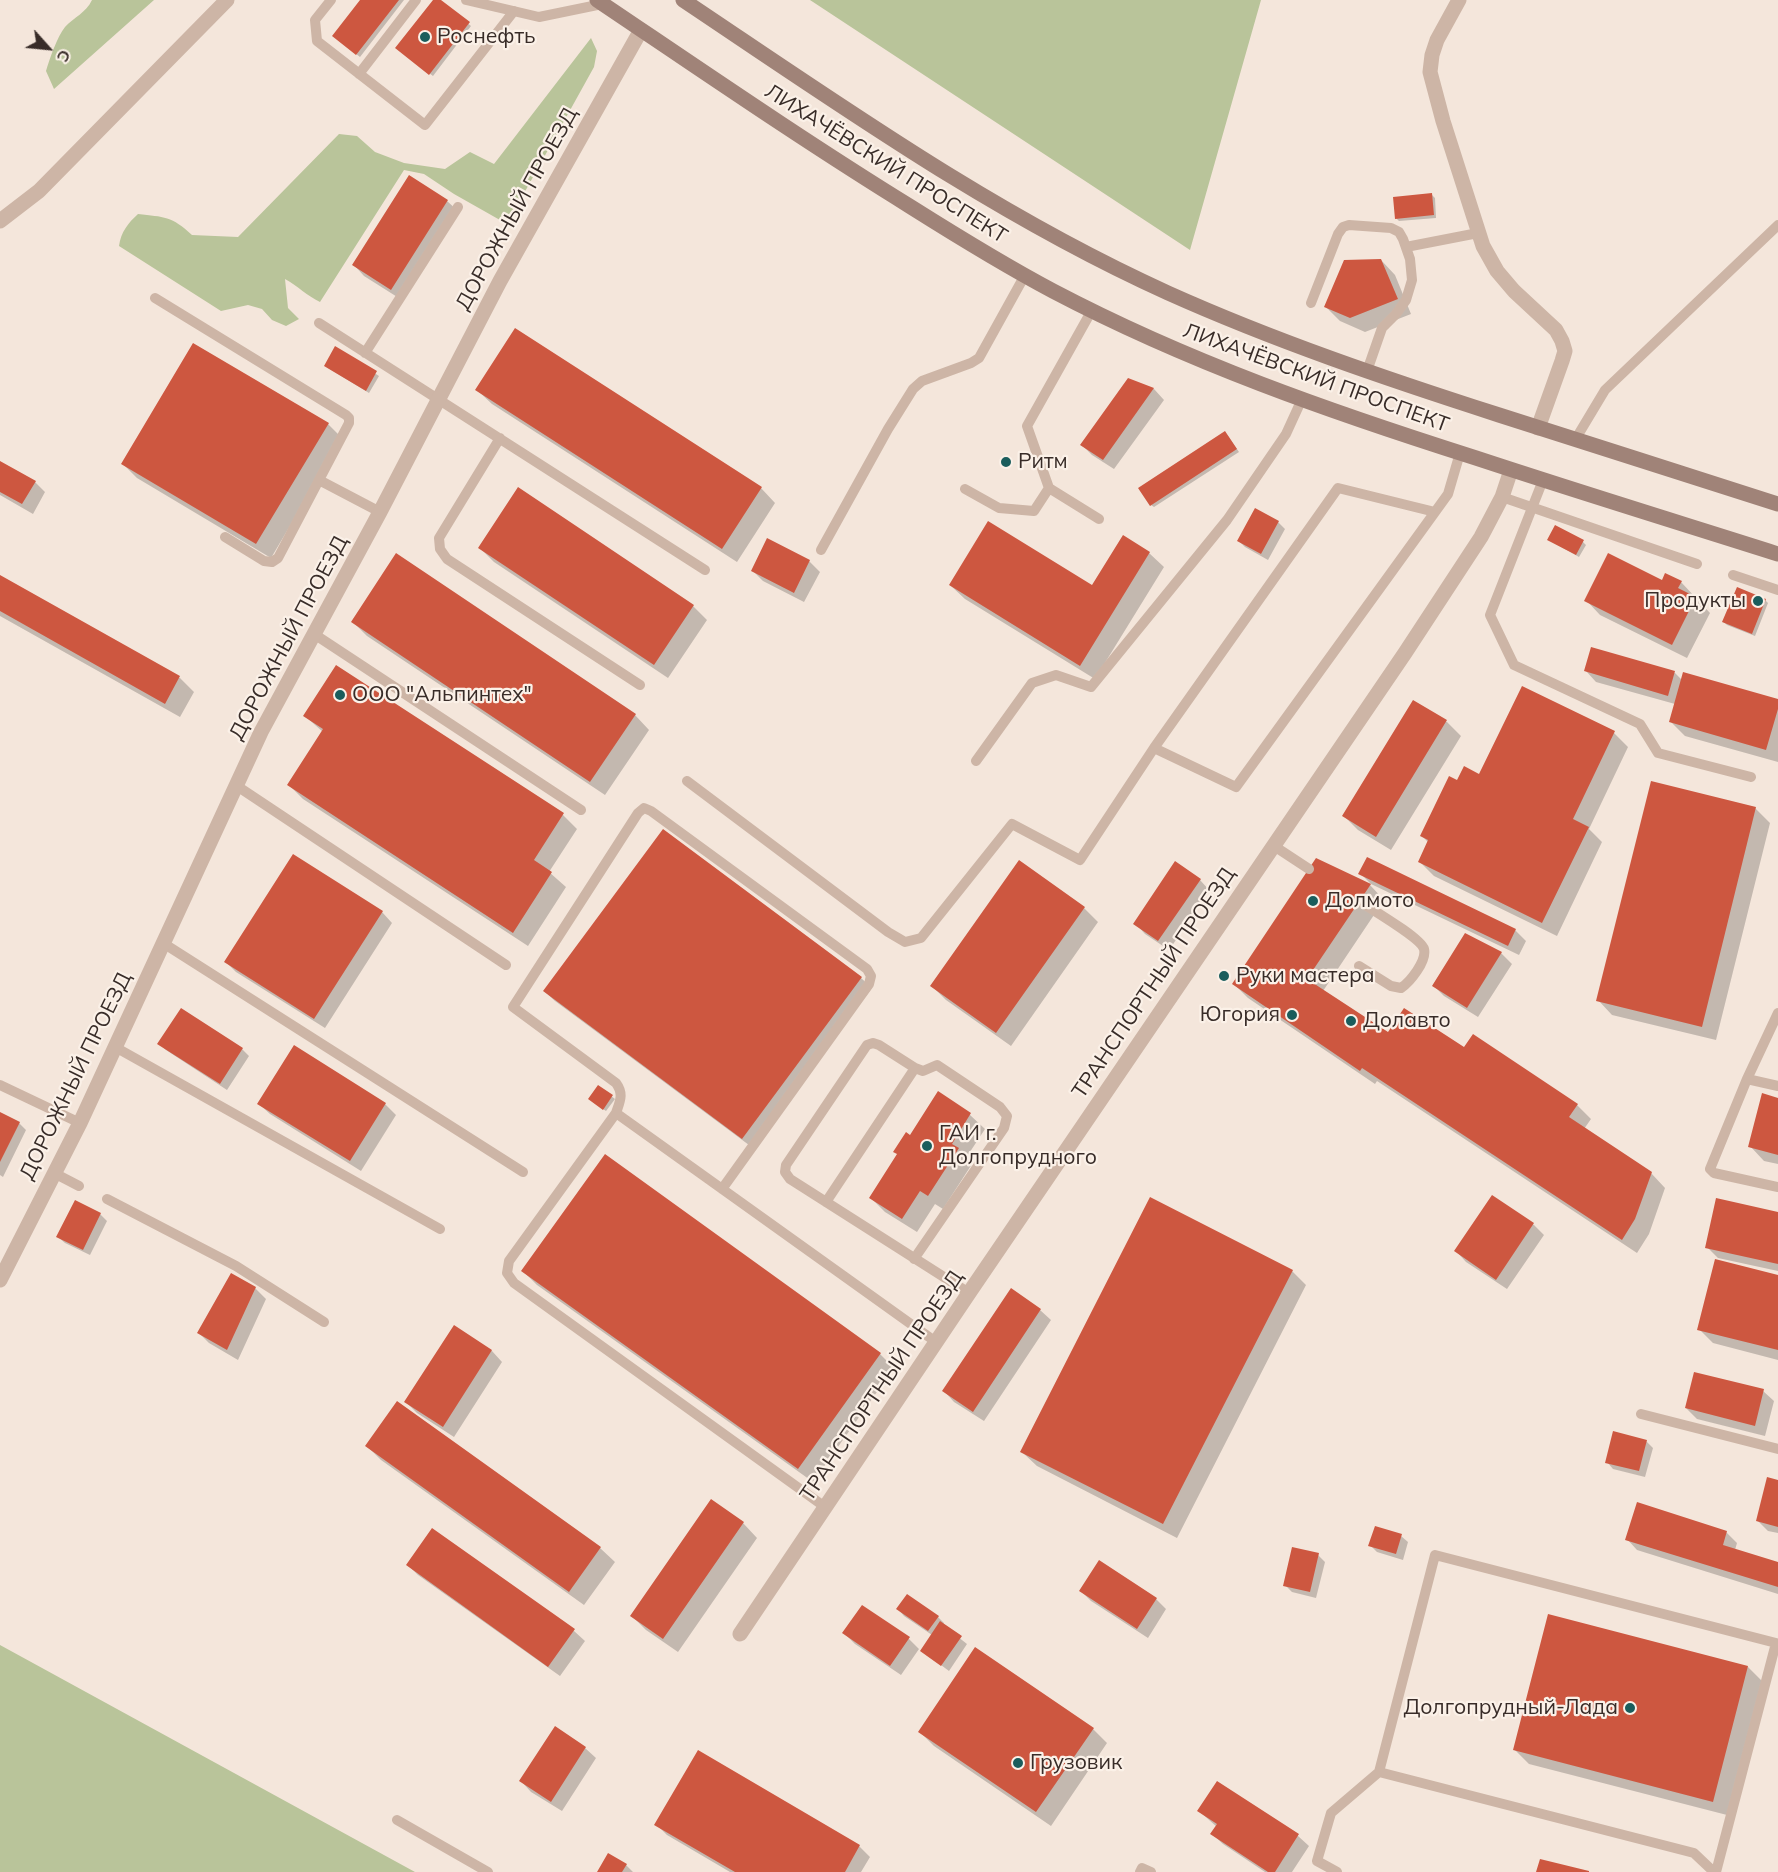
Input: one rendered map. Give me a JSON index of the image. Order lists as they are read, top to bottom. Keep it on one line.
{"streets":{"main road":["ЛИХАЧЁВСКИЙ ПРОСПЕКТ"],"street":["ДОРОЖНЫЙ ПРОЕЗД","ТРАНСПОРТНЫЙ ПРОЕЗД"]},"crossings":[["ЛИХАЧЁВСКИЙ ПРОСПЕКТ","ДОРОЖНЫЙ ПРОЕЗД"],["ЛИХАЧЁВСКИЙ ПРОСПЕКТ","ТРАНСПОРТНЫЙ ПРОЕЗД"]],"places":["Роснефть","Ритм","Продукты","ООО \"Альпинтех\"","Долмото","Руки мастера","Югория","Долавто","ГАИ г. Долгопрудного","Долгопрудный-Лада","Грузовик"],"north":"bottom right"}
